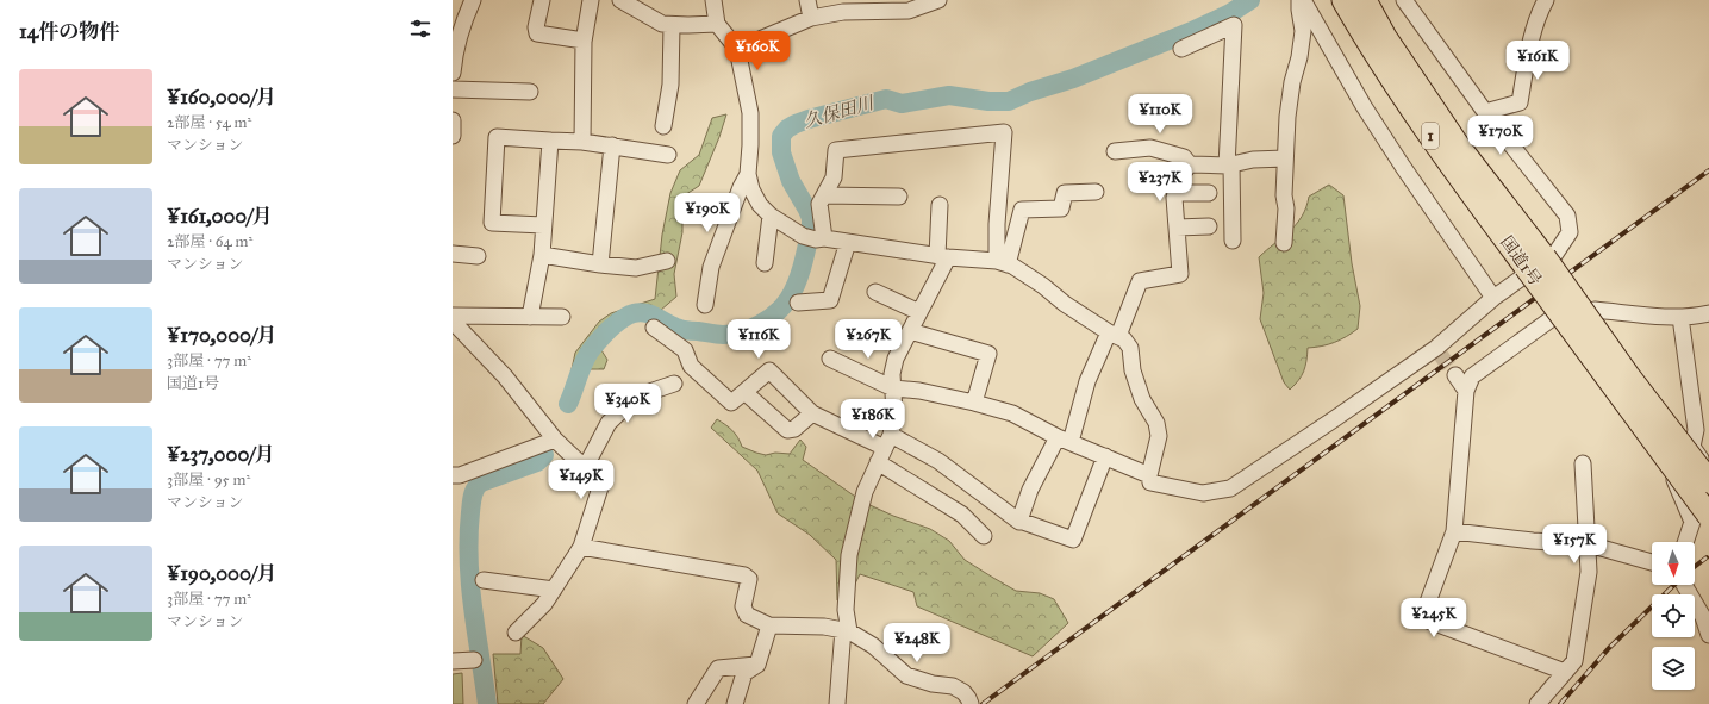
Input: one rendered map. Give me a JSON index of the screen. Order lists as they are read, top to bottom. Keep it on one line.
{"streets":{"highway":["1","国道1号"]},"water":["久保田川"],"north":"bottom","page":{"heading":"14件の物件","price":["¥160K","¥161K","¥110K","¥170K","¥237K","¥190K","¥116K","¥267K","¥340K","¥186K","¥149K","¥157K","¥245K","¥248K"],"list":[{"name":"¥160,000/月","note":"2部屋 · 54 m² · マンション"},{"name":"¥161,000/月","note":"2部屋 · 64 m² · マンション"},{"name":"¥170,000/月","note":"3部屋 · 77 m² · 国道1号"},{"name":"¥237,000/月","note":"3部屋 · 95 m² · マンション"},{"name":"¥190,000/月","note":"3部屋 · 77 m² · マンション"}]}}
